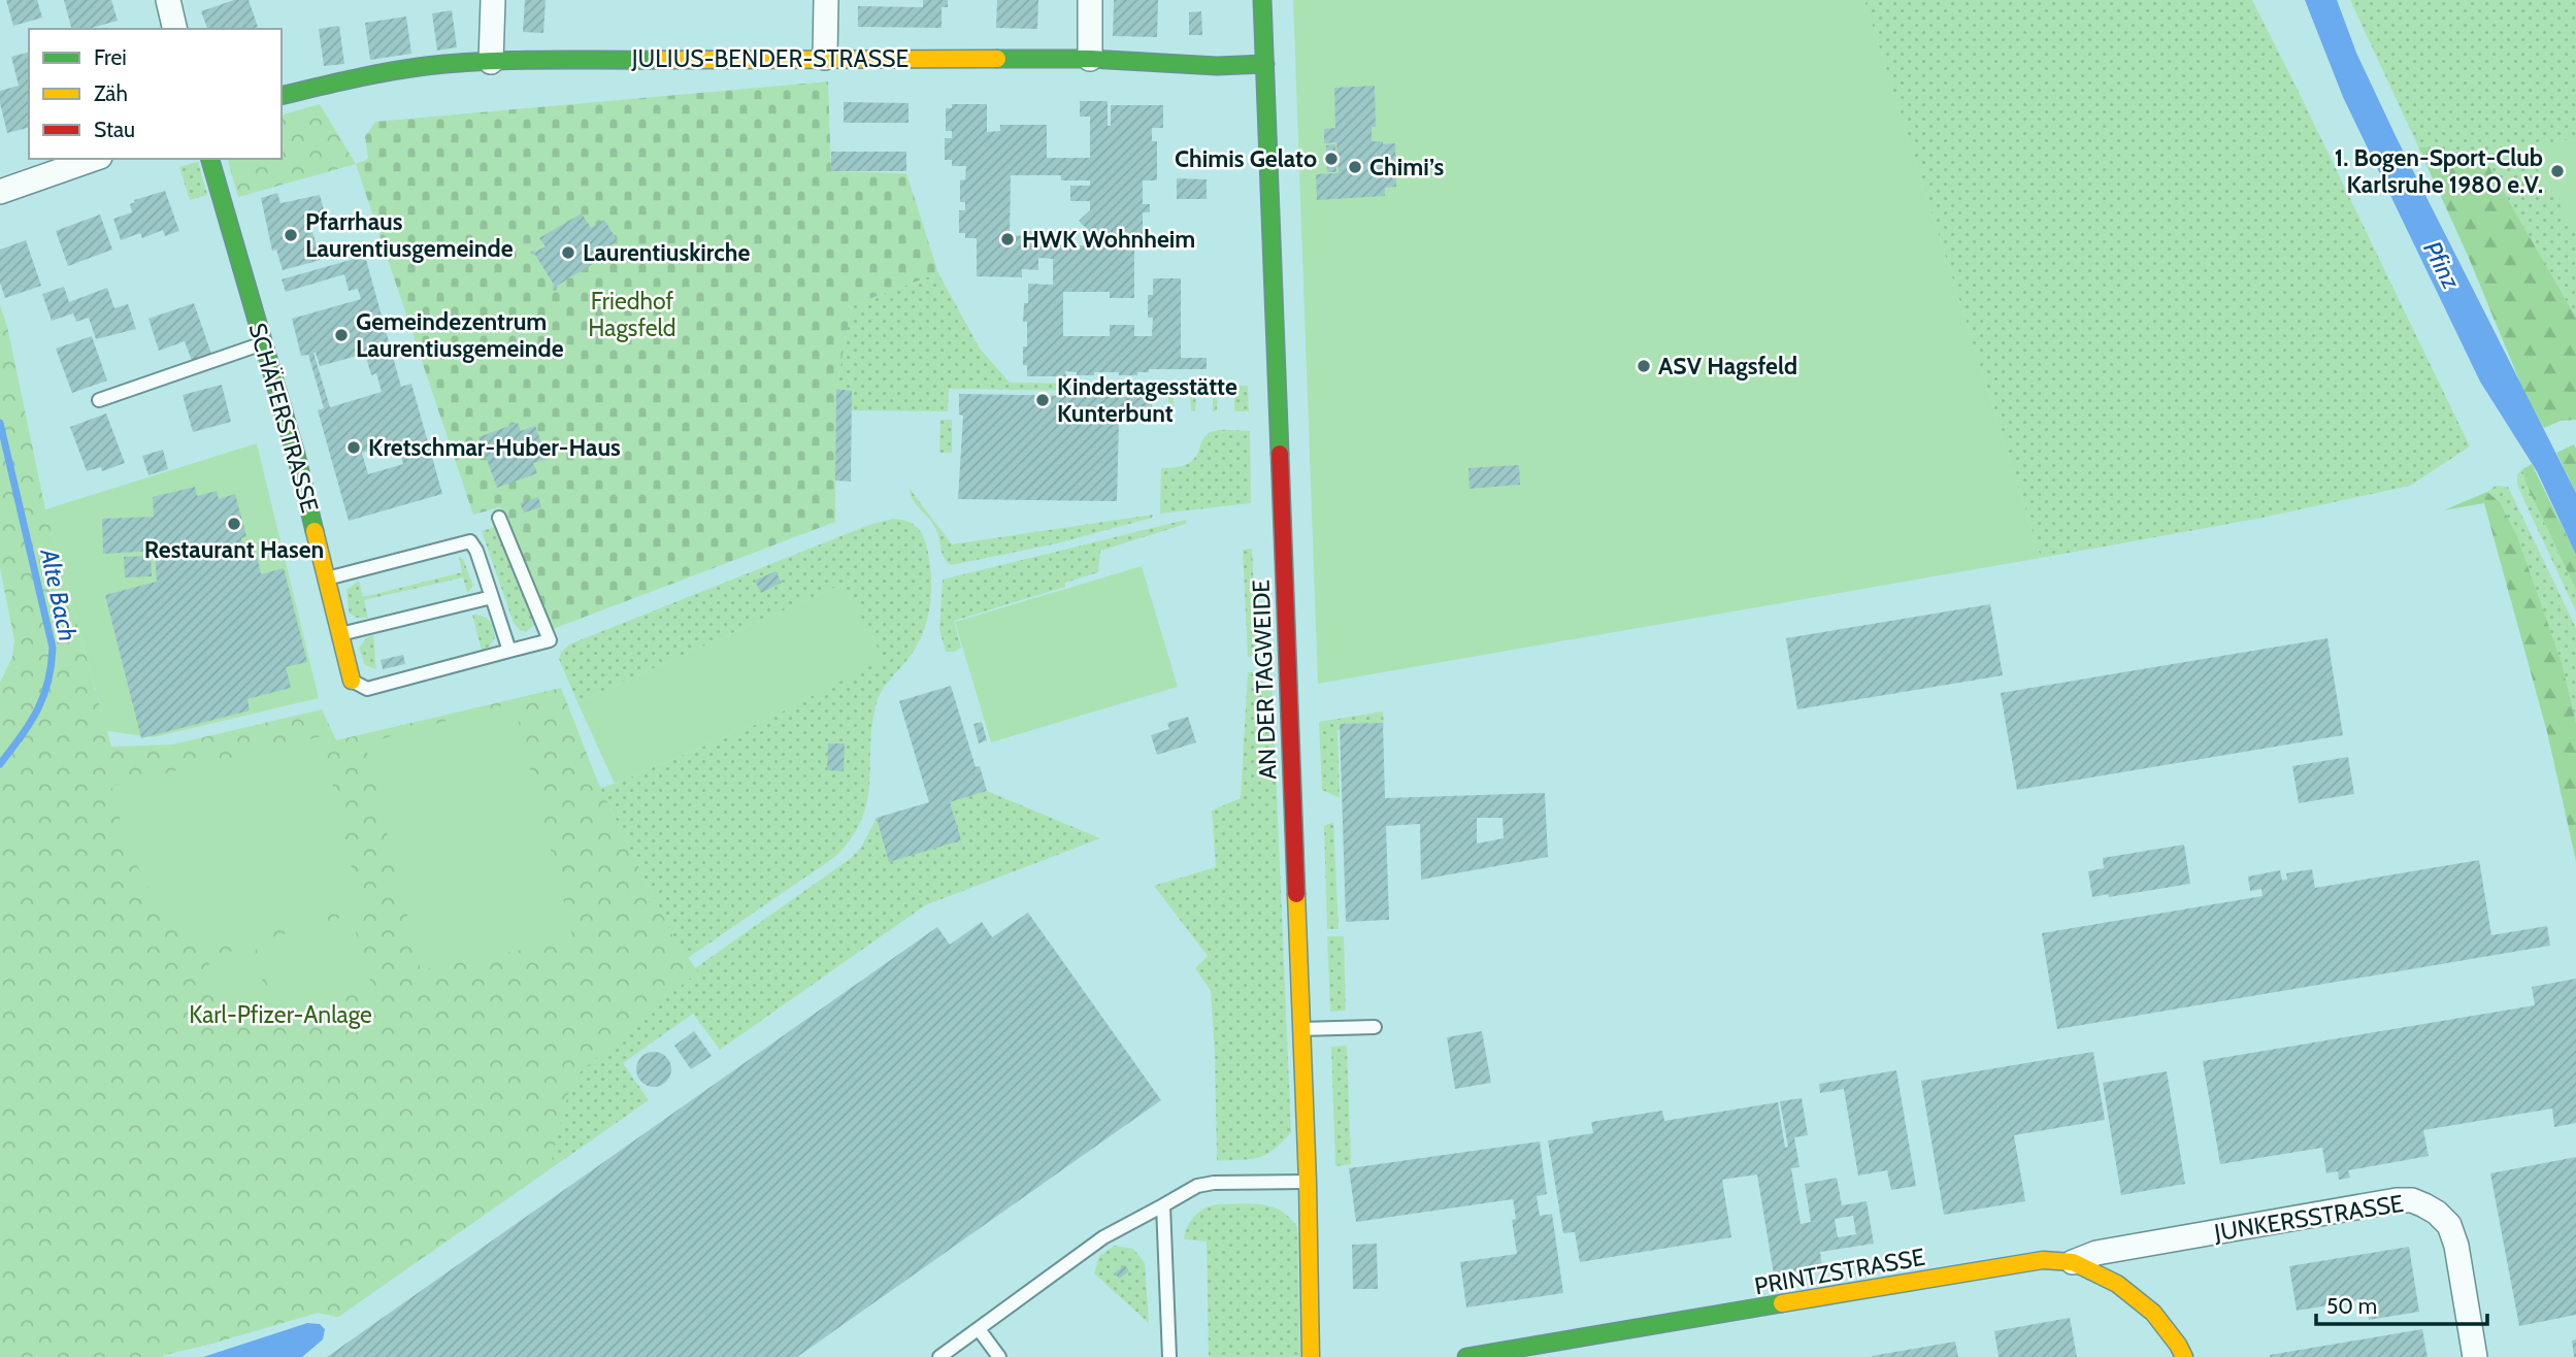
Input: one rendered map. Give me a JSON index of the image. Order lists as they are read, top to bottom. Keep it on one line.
{"streets":{"street":["JULIUS-BENDER-STRASSE","SCHÄFERSTRASSE","AN DER TAGWEIDE","JUNKERSSTRASSE","PRINTZSTRASSE"]},"crossings":[["JULIUS-BENDER-STRASSE","AN DER TAGWEIDE"],["JUNKERSSTRASSE","PRINTZSTRASSE"]],"water":["Pfinz","Alte Bach"],"parks":["Friedhof Hagsfeld","Karl-Pfizer-Anlage"],"places":["Chimis Gelato","Chimi’s","1. Bogen-Sport-Club Karlsruhe 1980 e.V.","Pfarrhaus Laurentiusgemeinde","HWK Wohnheim","Laurentiuskirche","Gemeindezentrum Laurentiusgemeinde","ASV Hagsfeld","Kindertagesstätte Kunterbunt","Kretschmar-Huber-Haus","Restaurant Hasen"],"legend":["Frei","Zäh","Stau"],"scale_bar":"50 m"}
